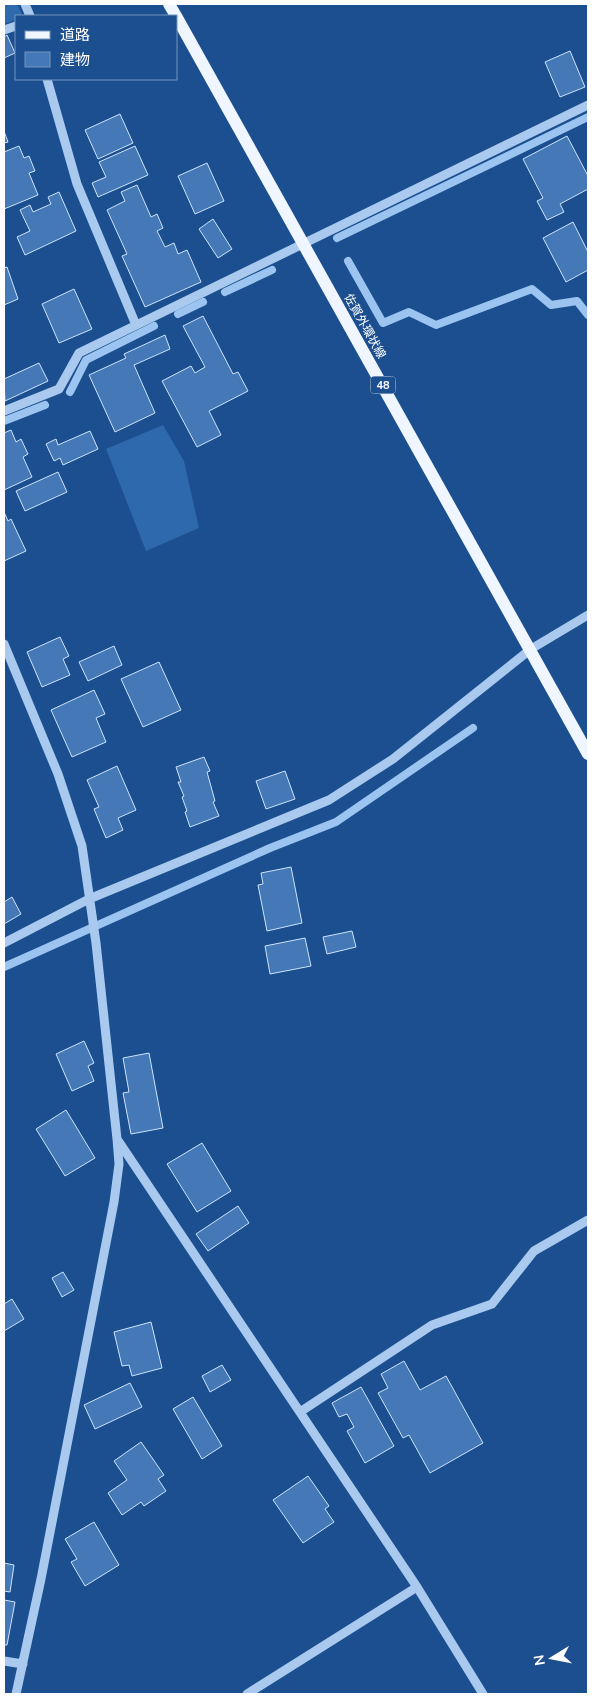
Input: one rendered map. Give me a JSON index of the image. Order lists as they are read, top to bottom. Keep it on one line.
{"streets":{"main road":["佐賀外環状線","48"]},"legend":["道路","建物"],"north":"left"}
